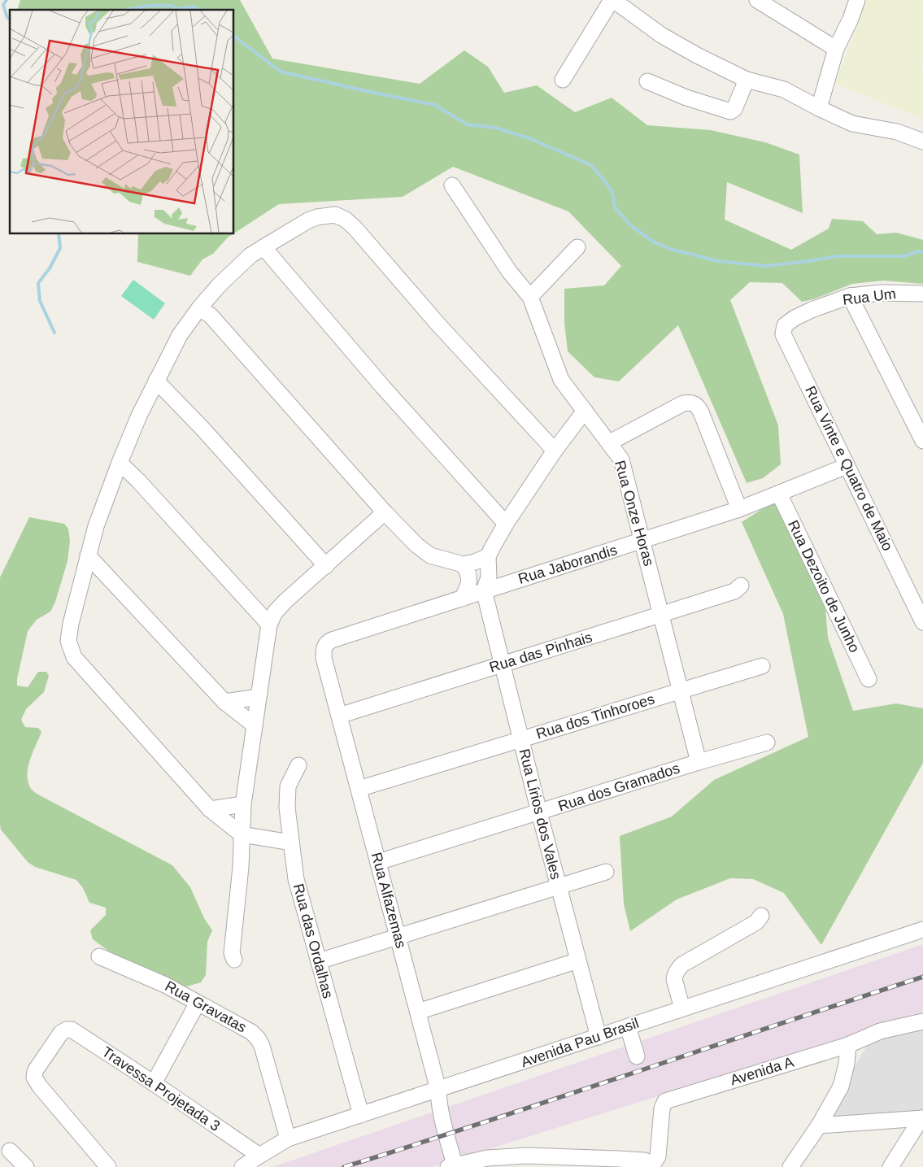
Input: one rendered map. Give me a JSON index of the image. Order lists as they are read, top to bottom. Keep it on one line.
{"streets":{"street":["Rua Um","Rua Vinte e Quatro de Maio","Rua Onze Horas","Rua Jaborandis","Rua Dezoito de Junho","Rua das Pinhais","Rua dos Tinhoroes","Rua dos Gramados","Rua Lírios dos Vales","Rua Alfazemas","Rua das Ordalhas","Rua Gravatas","Avenida Pau Brasil","Avenida A","Travessa Projetada 3"]},"crossings":[["Rua Um","Rua Vinte e Quatro de Maio"],["Rua Vinte e Quatro de Maio","Rua Jaborandis"],["Rua Onze Horas","Rua Jaborandis"],["Rua Onze Horas","Rua das Pinhais"],["Rua Onze Horas","Rua dos Tinhoroes"],["Rua Onze Horas","Rua dos Gramados"],["Rua Jaborandis","Rua Dezoito de Junho"],["Rua Jaborandis","Rua Lírios dos Vales"],["Rua Jaborandis","Rua Alfazemas"],["Rua das Pinhais","Rua Lírios dos Vales"],["Rua das Pinhais","Rua Alfazemas"],["Rua dos Tinhoroes","Rua Lírios dos Vales"],["Rua dos Tinhoroes","Rua Alfazemas"],["Rua dos Gramados","Rua Lírios dos Vales"],["Rua dos Gramados","Rua Alfazemas"],["Rua Lírios dos Vales","Avenida Pau Brasil"],["Rua Alfazemas","Avenida Pau Brasil"],["Rua das Ordalhas","Avenida Pau Brasil"],["Rua Gravatas","Avenida Pau Brasil"],["Avenida Pau Brasil","Travessa Projetada 3"]]}
